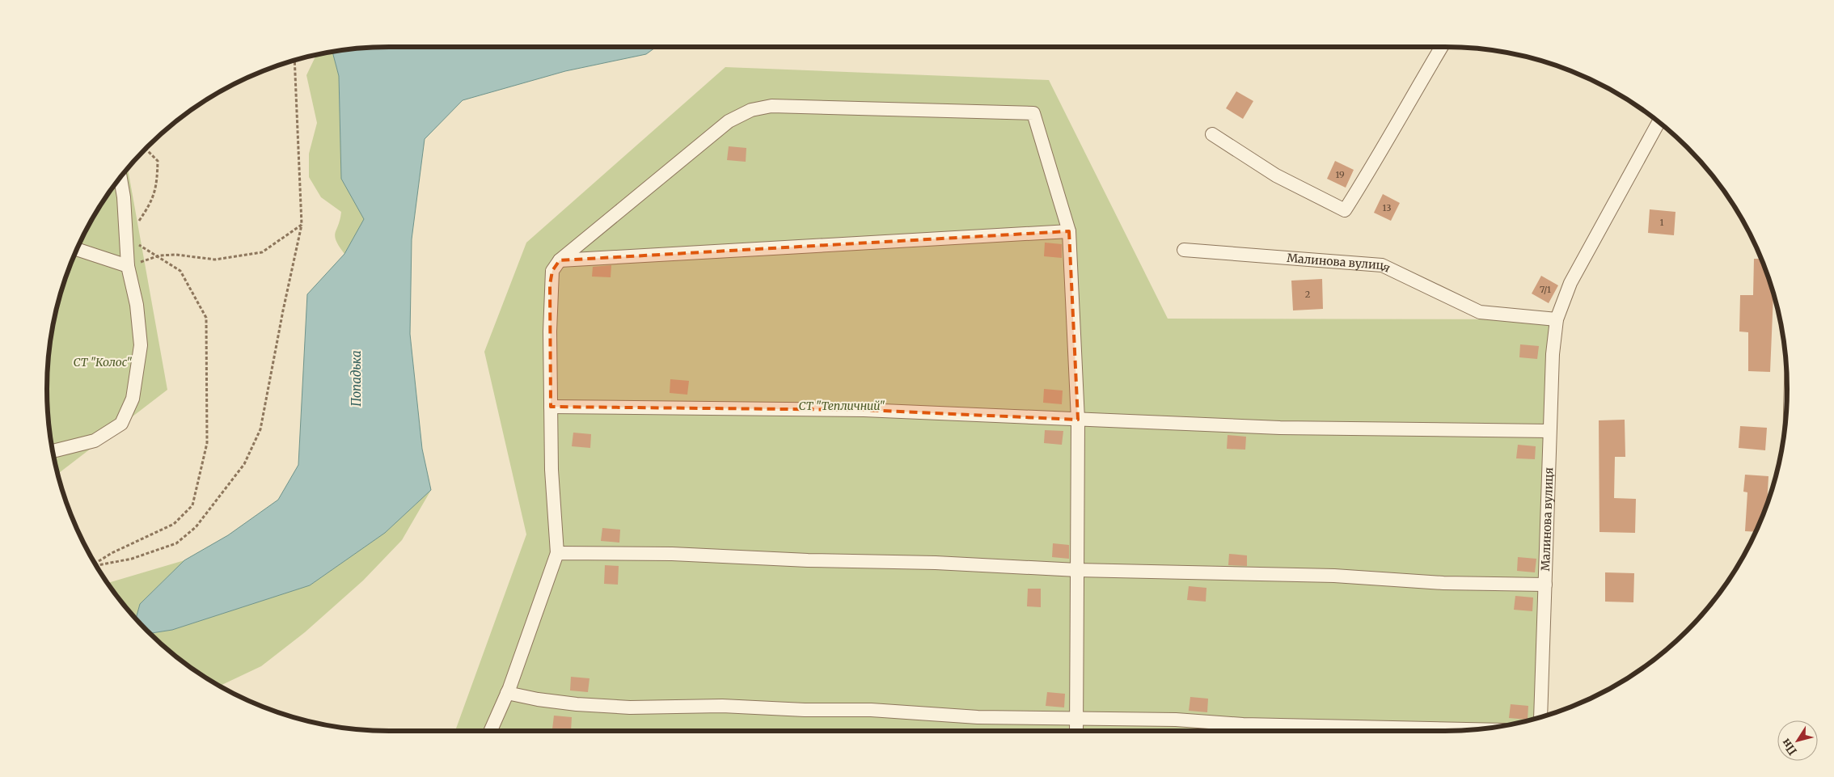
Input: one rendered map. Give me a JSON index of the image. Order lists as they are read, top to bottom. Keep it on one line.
{"streets":{"street":["Малинова вулиця"]},"water":["Попадька"],"parks":["СТ \"Колос\"","СТ \"Тепличний\""],"house_numbers":["19","13","1","7/1","2"],"north":"bottom left"}
